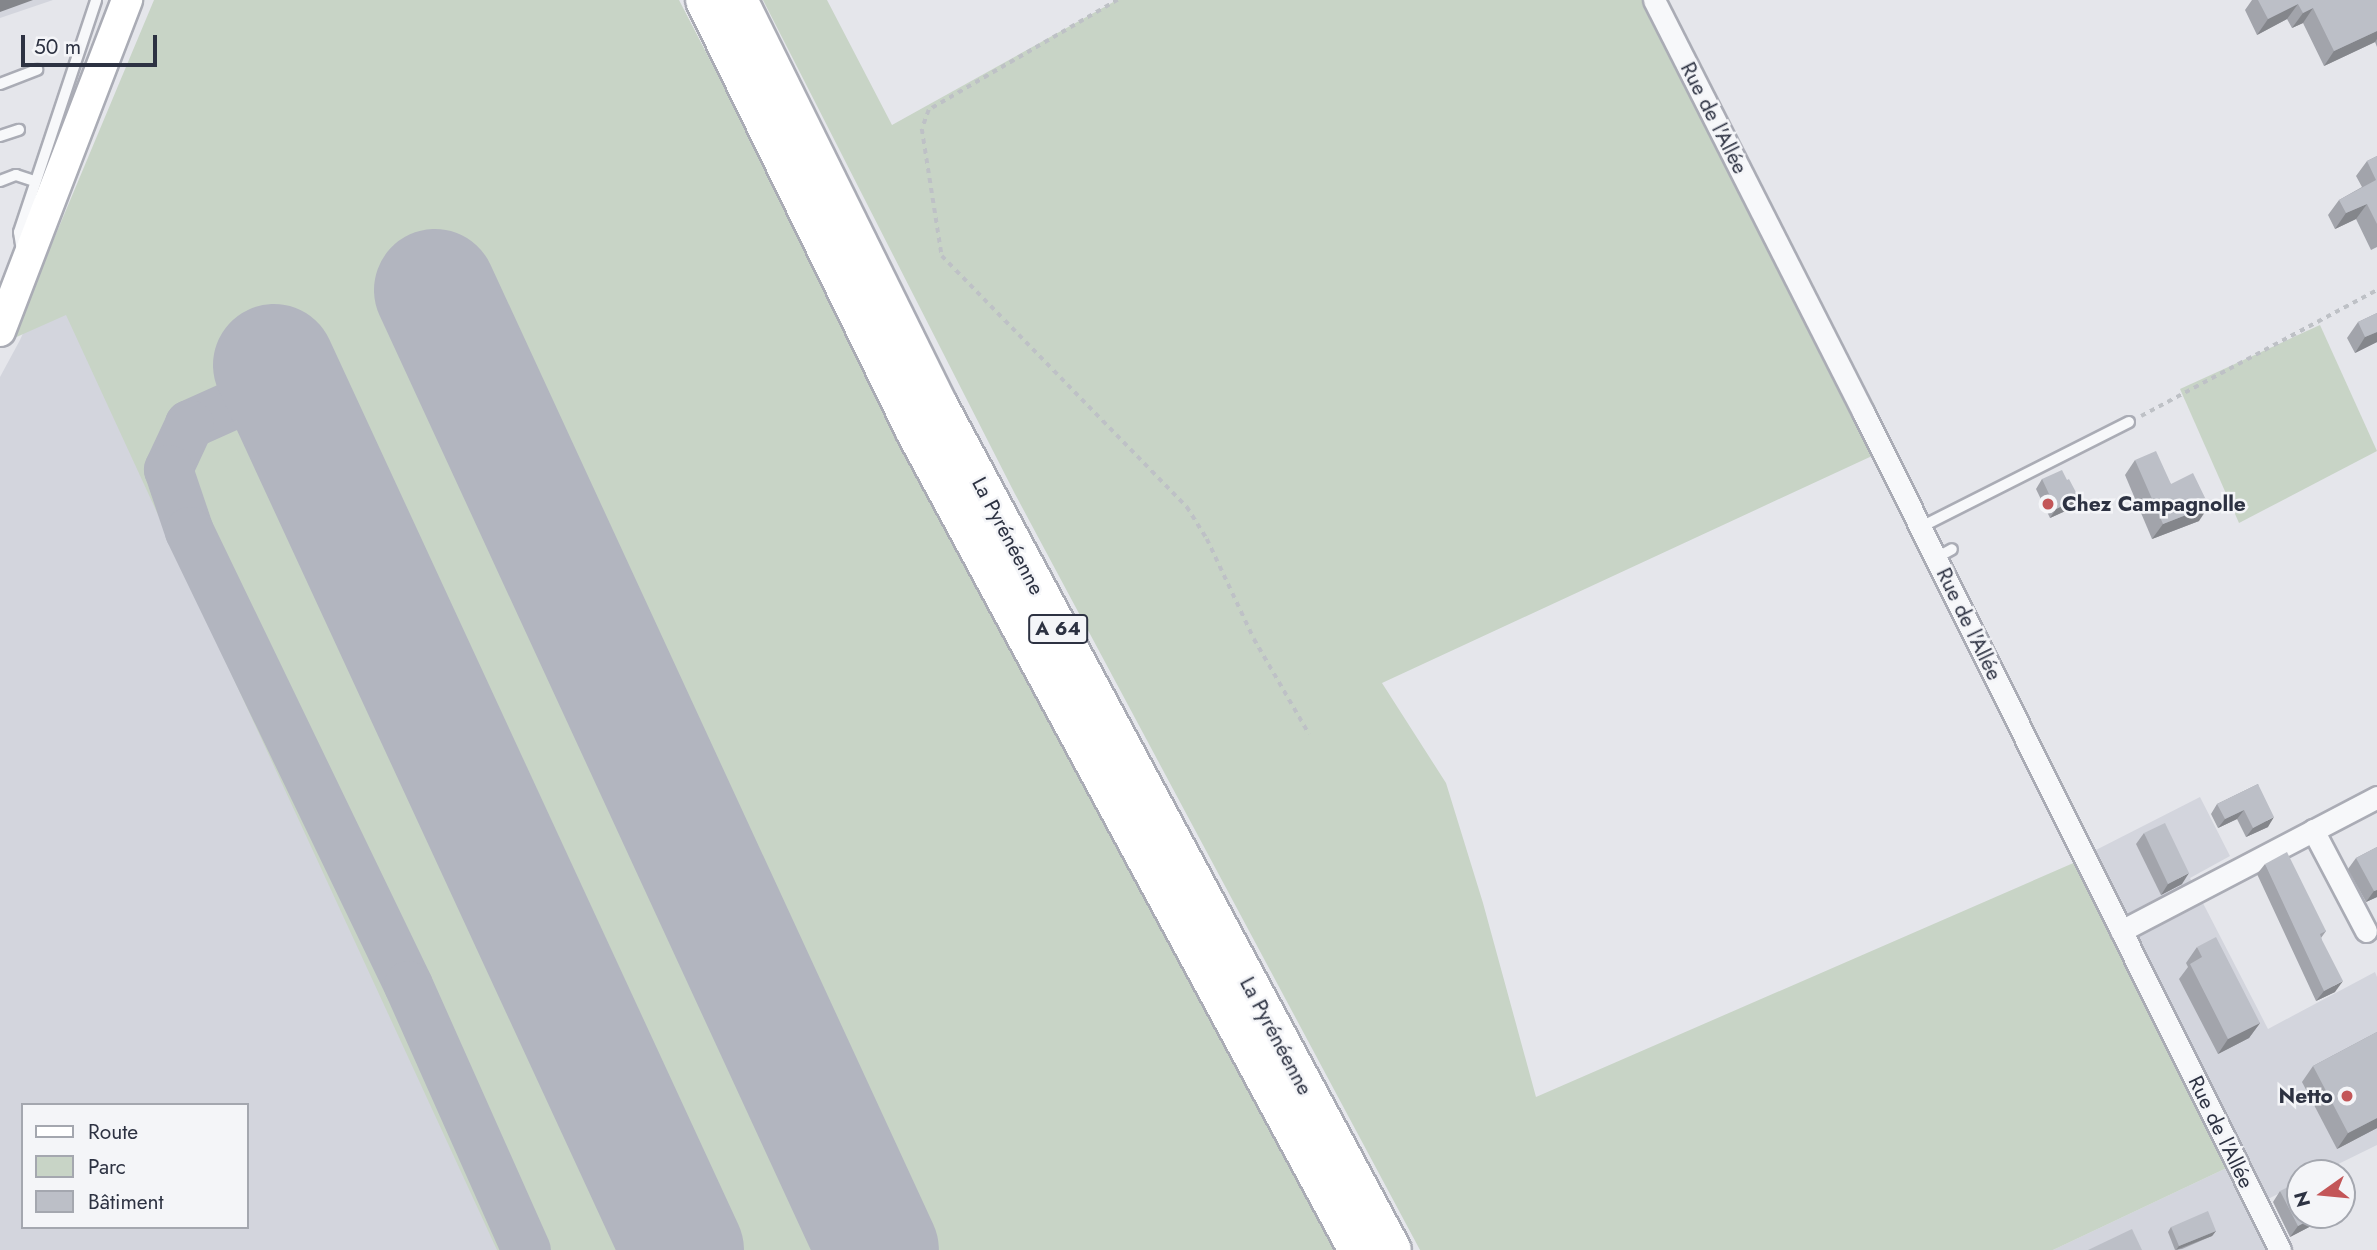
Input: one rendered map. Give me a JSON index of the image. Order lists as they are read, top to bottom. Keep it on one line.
{"streets":{"highway":["La Pyrénéenne","A 64"],"street":["Rue de l'Allée"]},"places":["Chez Campagnolle","Netto"],"legend":["Route","Parc","Bâtiment"],"scale_bar":"50 m","north":"left"}
